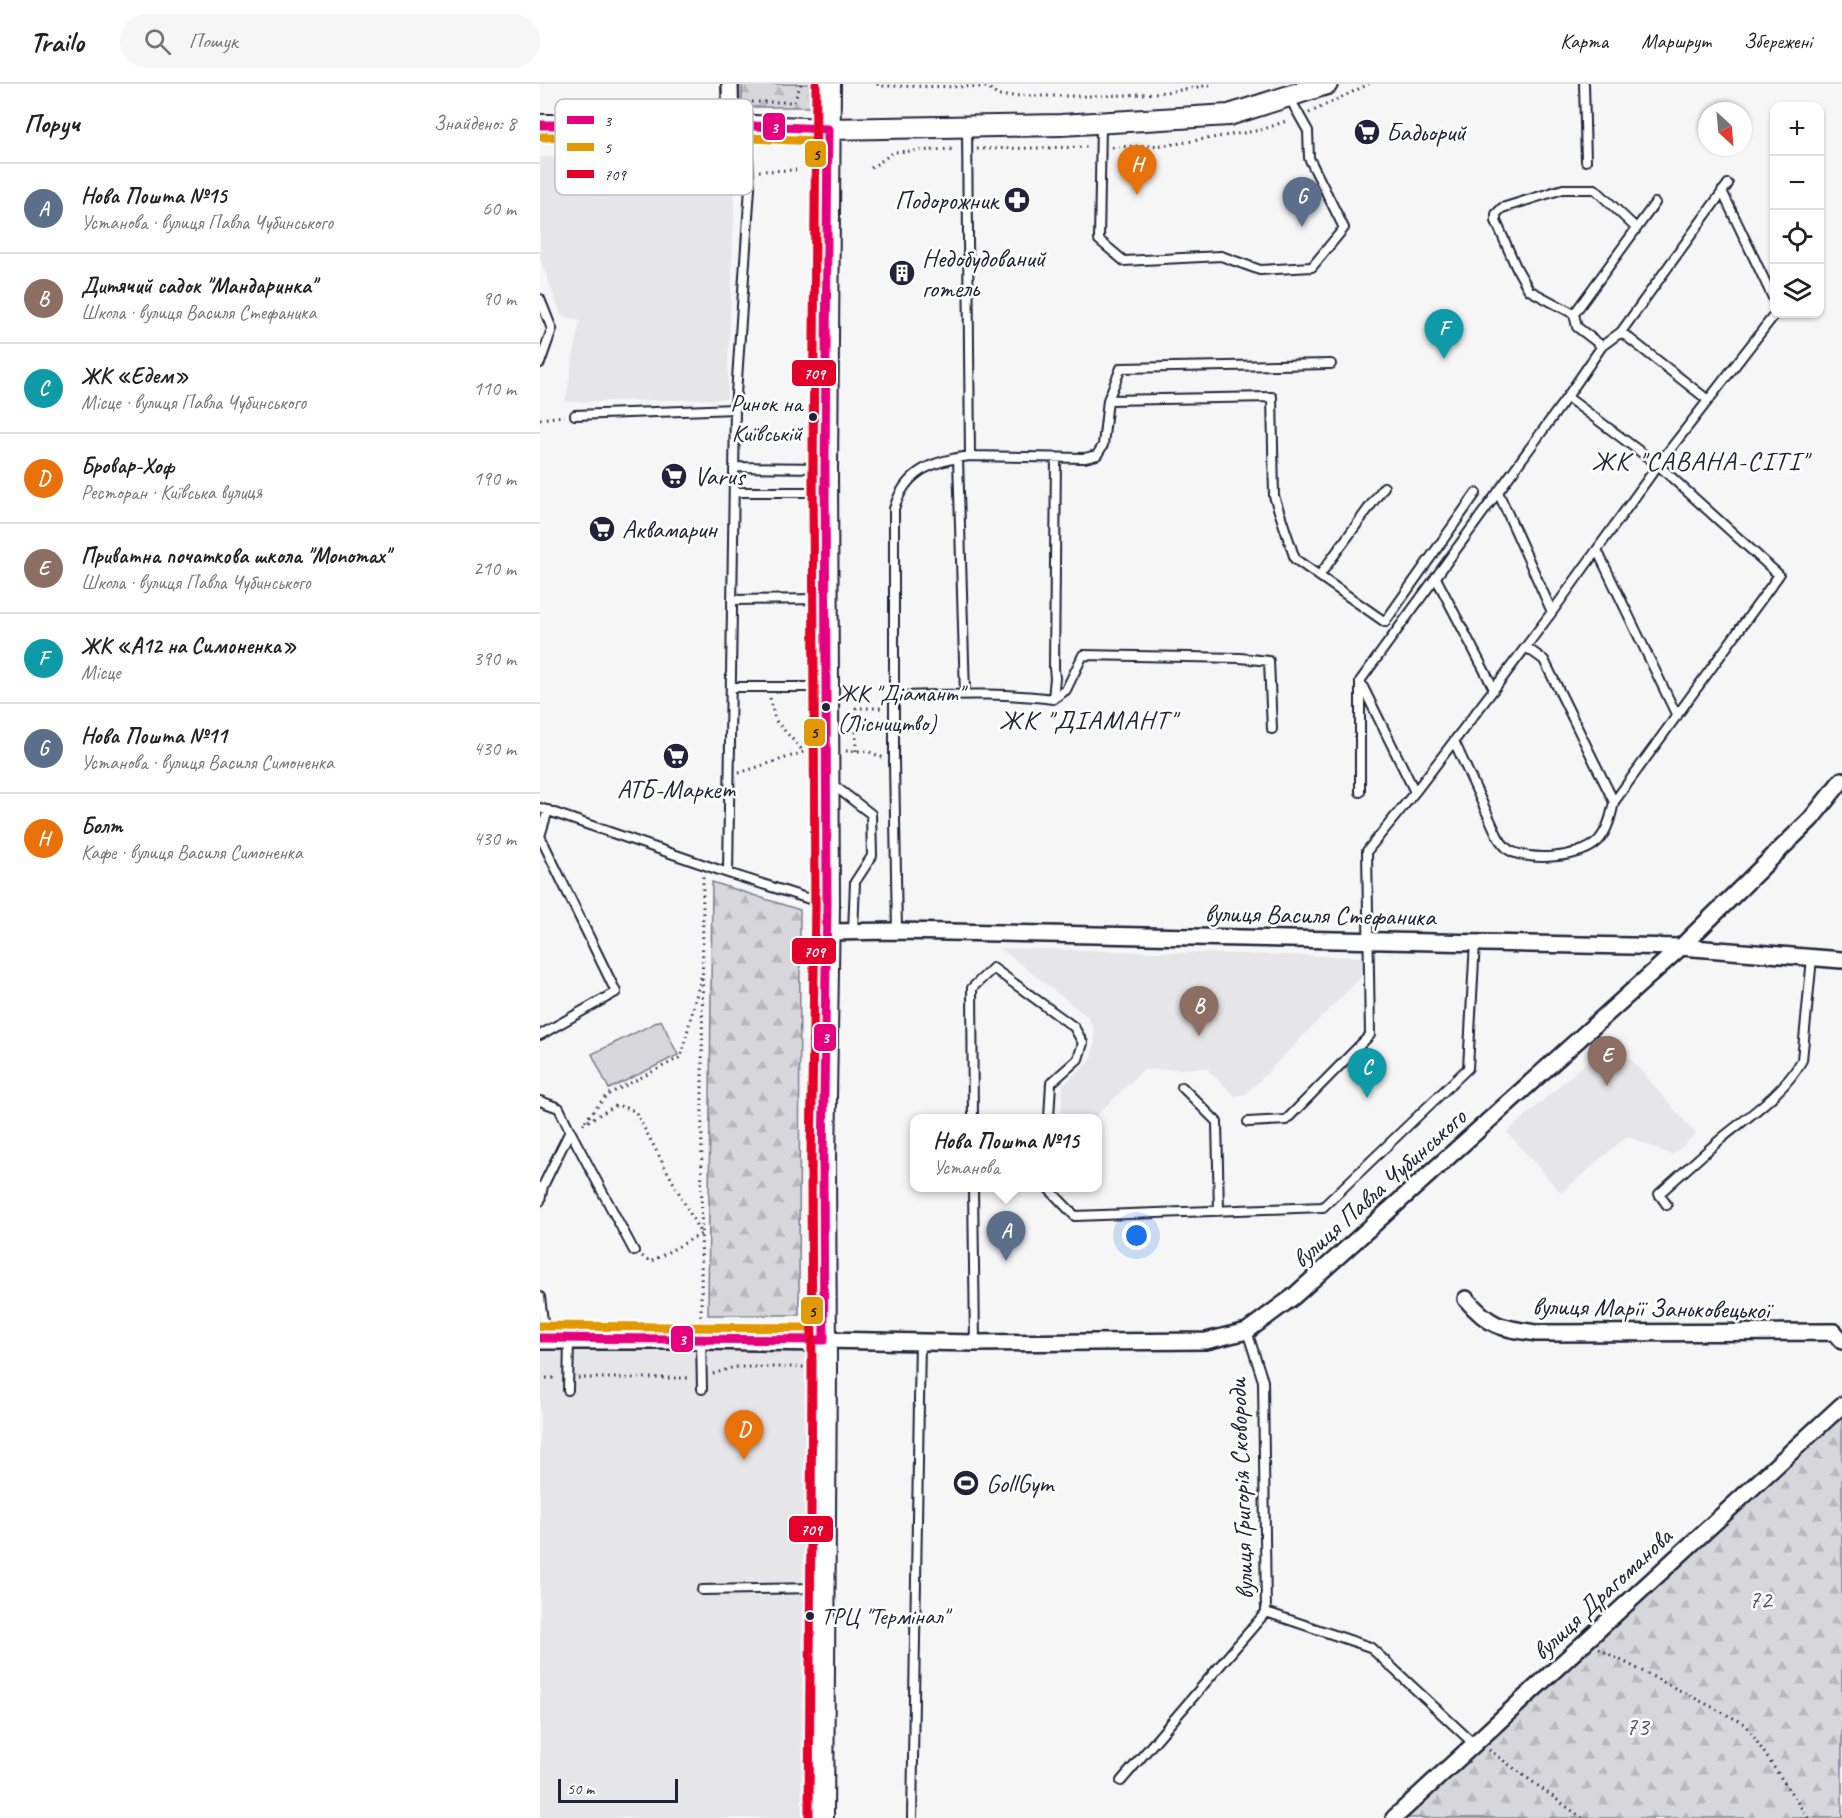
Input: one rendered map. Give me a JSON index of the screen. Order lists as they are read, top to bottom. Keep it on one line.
{"streets":{"street":["вулиця Василя Стефаника","вулиця Павла Чубинського","вулиця Марії Заньковецької","вулиця Драгоманова"],"lane":["вулиця Григорія Сковороди"]},"crossings":[["вулиця Василя Стефаника","вулиця Павла Чубинського"],["вулиця Павла Чубинського","вулиця Григорія Сковороди"],["вулиця Григорія Сковороди","вулиця Драгоманова"]],"districts":["ЖК \"САВАНА-СІТІ\"","ЖК \"ДІАМАНТ\""],"parks":["72","73"],"places":{"supermarket":["Бадьорий","Varus","Аквамарин","АТБ-Маркет"],"pharmacy":["Подорожник"],"building":["Недобудований готель"],"other":["Ринок на Київській","ЖК \"Діамант\" (Лісництво)","ТРЦ \"Термінал\""],"sports":["GollGym"]},"lines":["transit line 709","transit line 3","transit line 5"],"legend":["3","5","709"],"scale_bar":"50 m","north":"bottom right","page":{"header":"Trailo","search":"Пошук","nav":["Карта","Маршрут","Збережені"],"heading":["Поруч","Знайдено: 8"],"map_buttons":["+","−"],"pins":["H","G","F","B","E","C","A","D"],"list":[{"mark":"A","name":"Нова Пошта №15","note":"Установа · вулиця Павла Чубинського","value":"60 m"},{"mark":"B","name":"Дитячий садок \"Мандаринка\"","note":"Школа · вулиця Василя Стефаника","value":"90 m"},{"mark":"C","name":"ЖК «Едем»","note":"Місце · вулиця Павла Чубинського","value":"110 m"},{"mark":"D","name":"Бровар-Хоф","note":"Ресторан · Київська вулиця","value":"190 m"},{"mark":"E","name":"Приватна початкова школа \"Monomax\"","note":"Школа · вулиця Павла Чубинського","value":"210 m"},{"mark":"F","name":"ЖК «А12 на Симоненка»","note":"Місце","value":"390 m"},{"mark":"G","name":"Нова Пошта №11","note":"Установа · вулиця Василя Симоненка","value":"430 m"},{"mark":"H","name":"Болт","note":"Кафе · вулиця Василя Симоненка","value":"430 m"}],"popup":["Нова Пошта №15","Установа"],"scale":"50 m"}}
